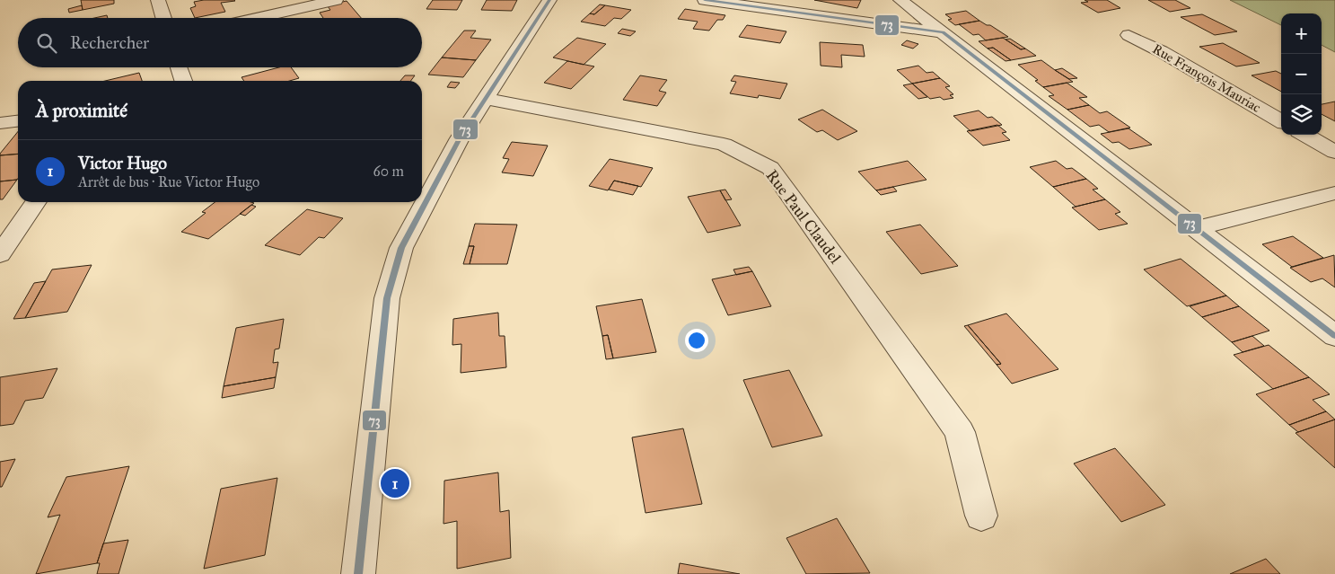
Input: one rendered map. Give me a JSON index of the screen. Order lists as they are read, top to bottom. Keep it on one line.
{"streets":{"street":["Rue François Mauriac","Rue Paul Claudel"]},"lines":["transit line 73"],"page":{"map_buttons":["+","−"],"search":"Rechercher","heading":"À proximité","list":[{"mark":"1","name":"Victor Hugo","note":"Arrêt de bus · Rue Victor Hugo","value":"60 m"}],"pins":"1"}}
